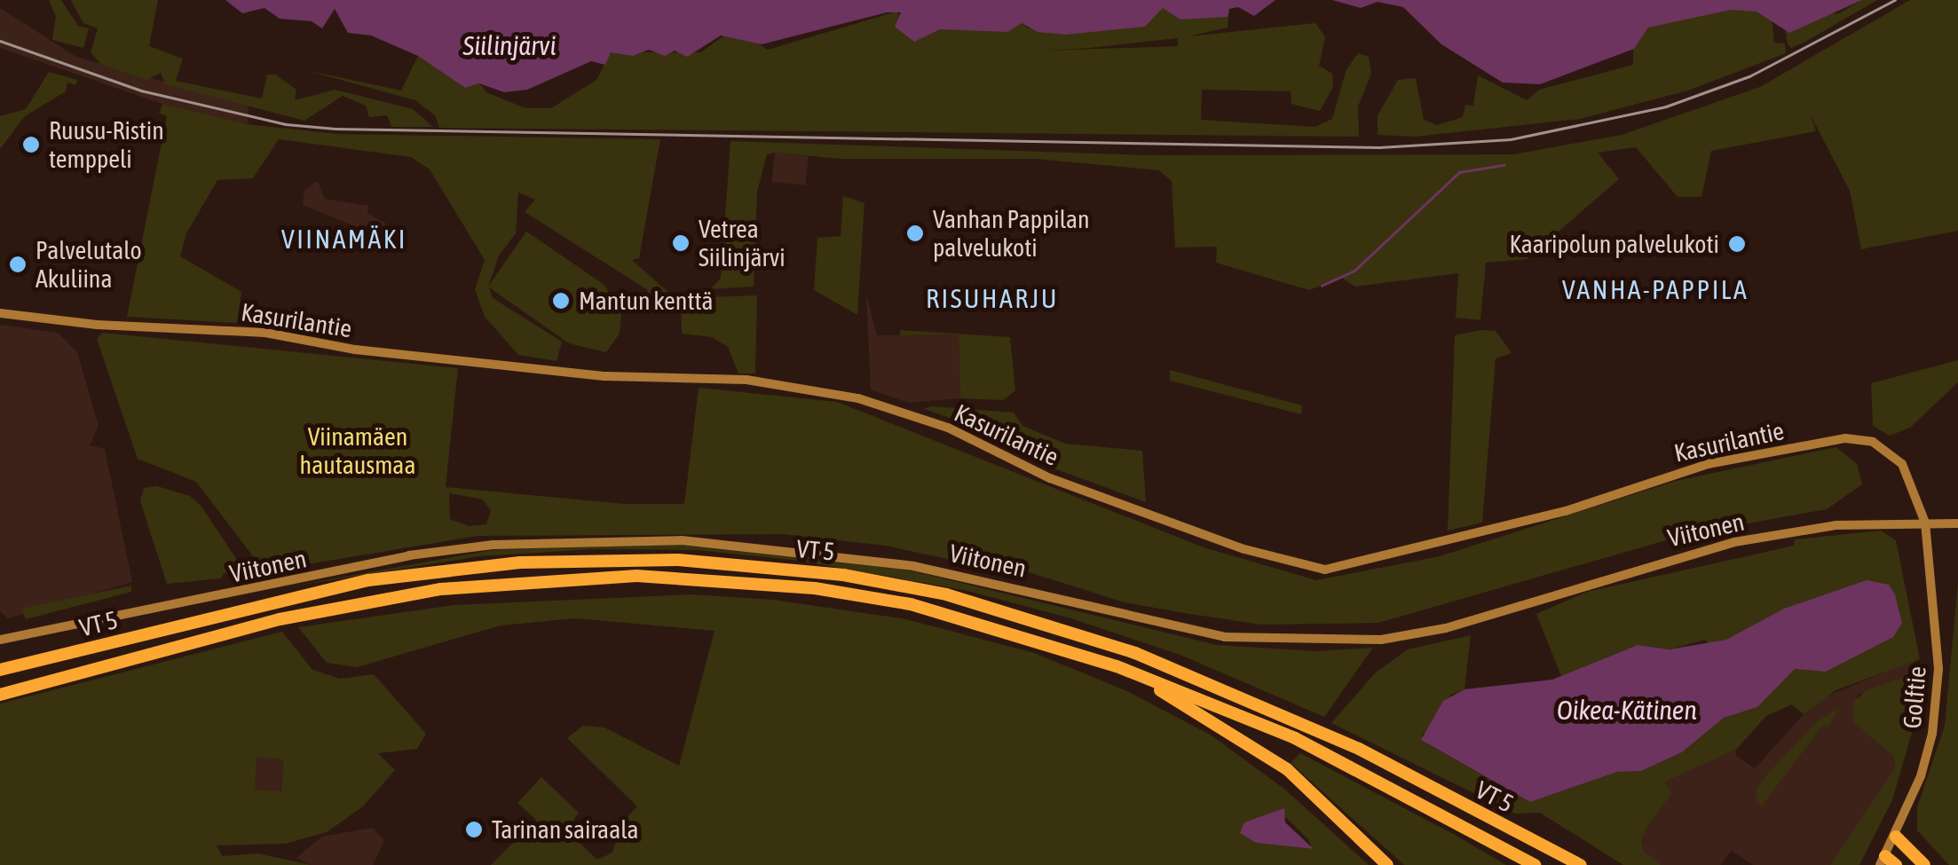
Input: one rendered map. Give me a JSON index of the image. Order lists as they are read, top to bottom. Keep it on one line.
{"streets":{"highway":["VT 5"],"street":["Kasurilantie","Viitonen","Golftie"]},"crossings":[["Kasurilantie","Viitonen"],["Kasurilantie","Golftie"],["Viitonen","Golftie"]],"districts":["VIINAMÄKI","VANHA-PAPPILA","RISUHARJU"],"water":["Siilinjärvi","Oikea-Kätinen"],"parks":["Viinamäen hautausmaa"],"places":["Ruusu-Ristin temppeli","Vanhan Pappilan palvelukoti","Vetrea Siilinjärvi","Kaaripolun palvelukoti","Palvelutalo Akuliina","Mantun kenttä","Tarinan sairaala"]}
